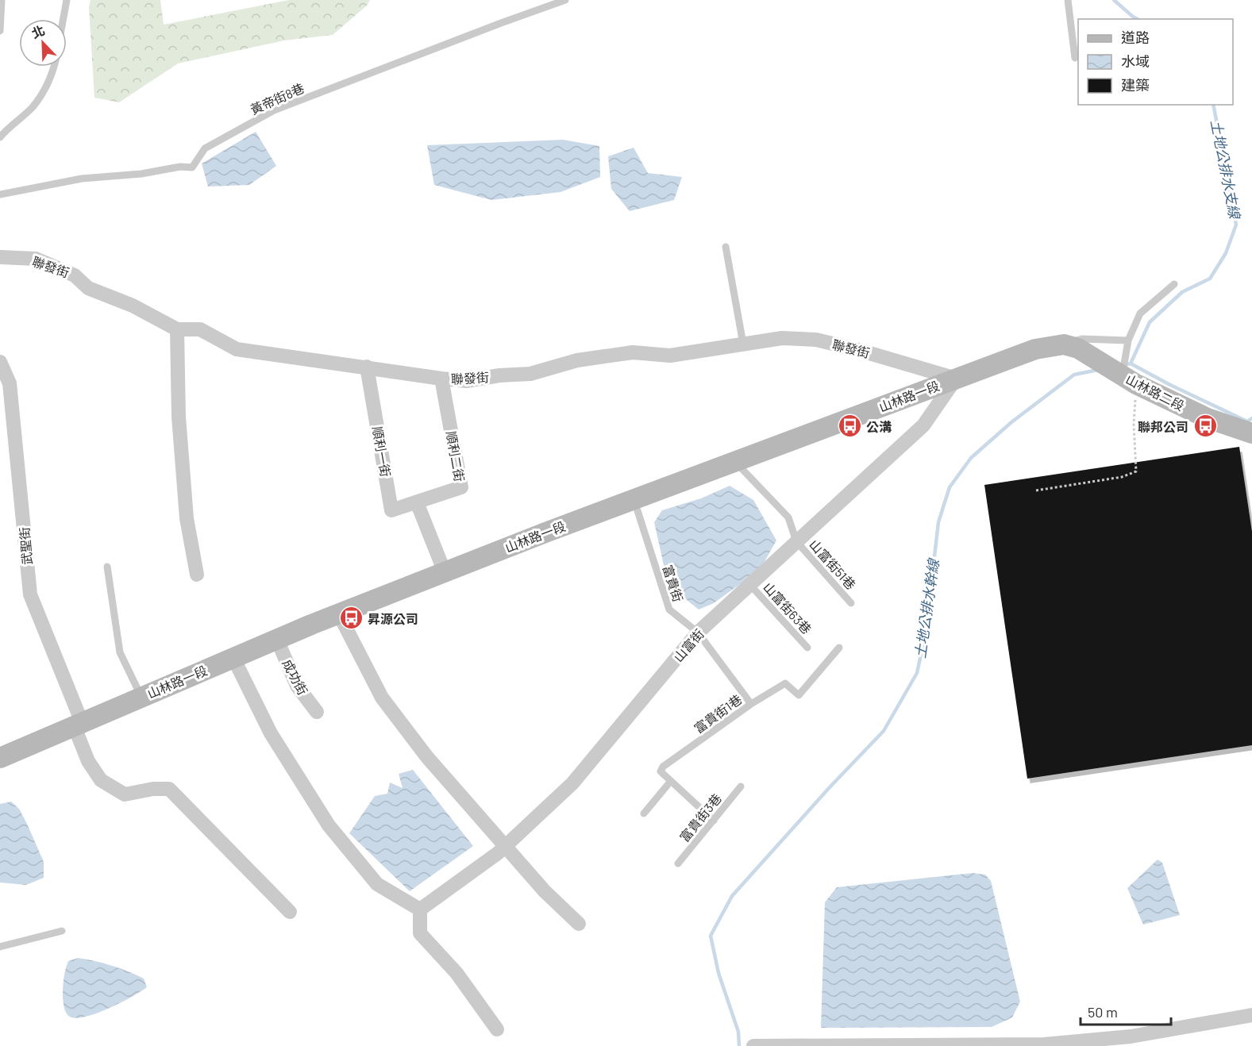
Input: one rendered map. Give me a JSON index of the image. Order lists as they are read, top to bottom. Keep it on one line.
{"streets":{"main road":["山林路二段","山林路一段"],"street":["聯發街","順利一街","順利二街","武聖街","山富街","成功街"],"lane":["黃帝街8巷","山富街51巷","富貴街","山富街63巷","富貴街1巷","富貴街3巷"]},"crossings":[["聯發街","山林路一段"],["聯發街","順利一街"],["聯發街","順利二街"],["聯發街","山富街"],["山林路二段","山林路一段"],["山林路一段","武聖街"],["山林路一段","富貴街"],["山林路一段","山富街"],["山林路一段","成功街"],["順利一街","順利二街"],["山富街51巷","山富街"],["富貴街","山富街"],["富貴街","富貴街1巷"],["山富街63巷","山富街"]],"water":["土地公排水支線","土地公排水幹線"],"places":{"bus stop":["公溝","聯邦公司","昇源公司"]},"legend":["道路","水域","建築"],"scale_bar":"50 m","north":"top left"}
